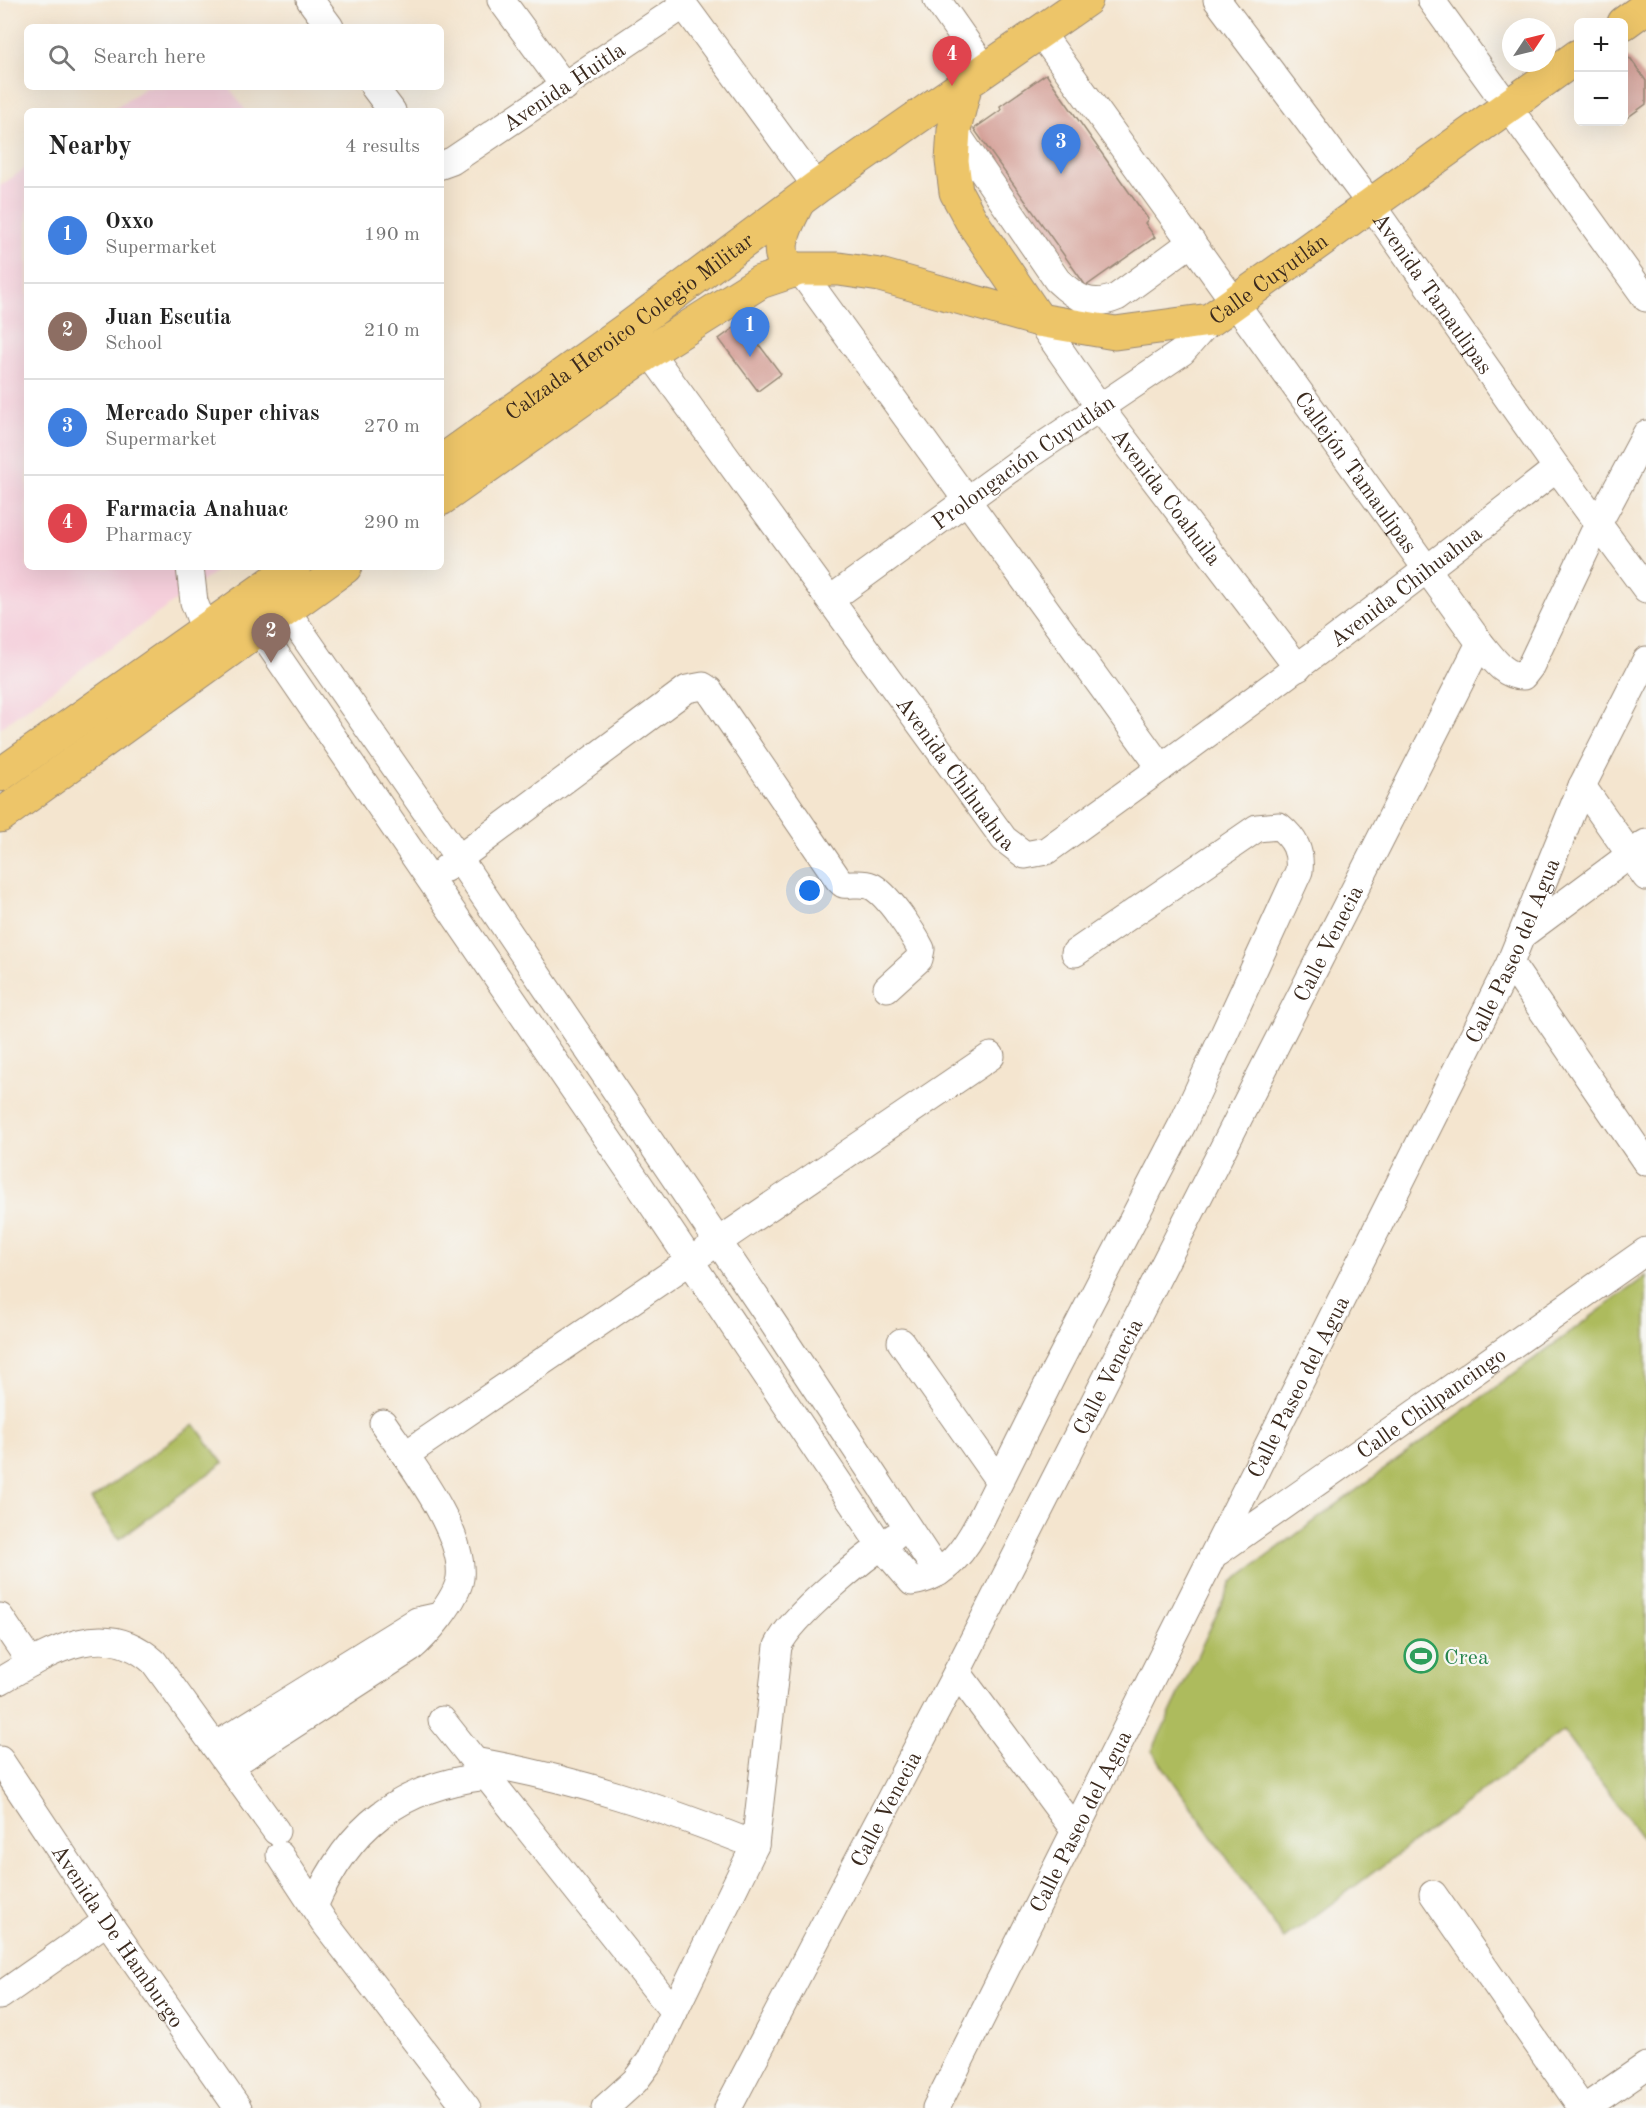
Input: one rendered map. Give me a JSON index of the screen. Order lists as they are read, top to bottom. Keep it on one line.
{"streets":{"main road":["Calle Cuyutlán","Calzada Heroico Colegio Militar"],"street":["Avenida Huitla","Avenida Tamaulipas","Prolongación Cuyutlán","Callejón Tamaulipas","Avenida Coahuila","Avenida Chihuahua","Calle Venecia","Calle Paseo del Agua","Calle Chilpancingo","Avenida De Hamburgo"]},"crossings":[["Calle Cuyutlán","Avenida Tamaulipas"],["Calle Cuyutlán","Calzada Heroico Colegio Militar"],["Calle Cuyutlán","Prolongación Cuyutlán"],["Calle Cuyutlán","Callejón Tamaulipas"],["Calle Cuyutlán","Avenida Coahuila"],["Avenida Tamaulipas","Callejón Tamaulipas"],["Avenida Tamaulipas","Avenida Chihuahua"],["Calzada Heroico Colegio Militar","Callejón Tamaulipas"],["Calzada Heroico Colegio Militar","Avenida Chihuahua"],["Prolongación Cuyutlán","Callejón Tamaulipas"],["Prolongación Cuyutlán","Avenida Coahuila"],["Prolongación Cuyutlán","Avenida Chihuahua"],["Callejón Tamaulipas","Avenida Chihuahua"],["Callejón Tamaulipas","Calle Venecia"],["Avenida Coahuila","Avenida Chihuahua"],["Calle Paseo del Agua","Calle Chilpancingo"]],"places":{"sports":["Crea"]},"north":"top right","page":{"map_buttons":["+","−"],"search":"Search here","pins":["4","3","1","2"],"heading":["Nearby","4 results"],"list":[{"mark":"1","name":"Oxxo","note":"Supermarket","value":"190 m"},{"mark":"2","name":"Juan Escutia","note":"School","value":"210 m"},{"mark":"3","name":"Mercado Super chivas","note":"Supermarket","value":"270 m"},{"mark":"4","name":"Farmacia Anahuac","note":"Pharmacy","value":"290 m"}]}}
